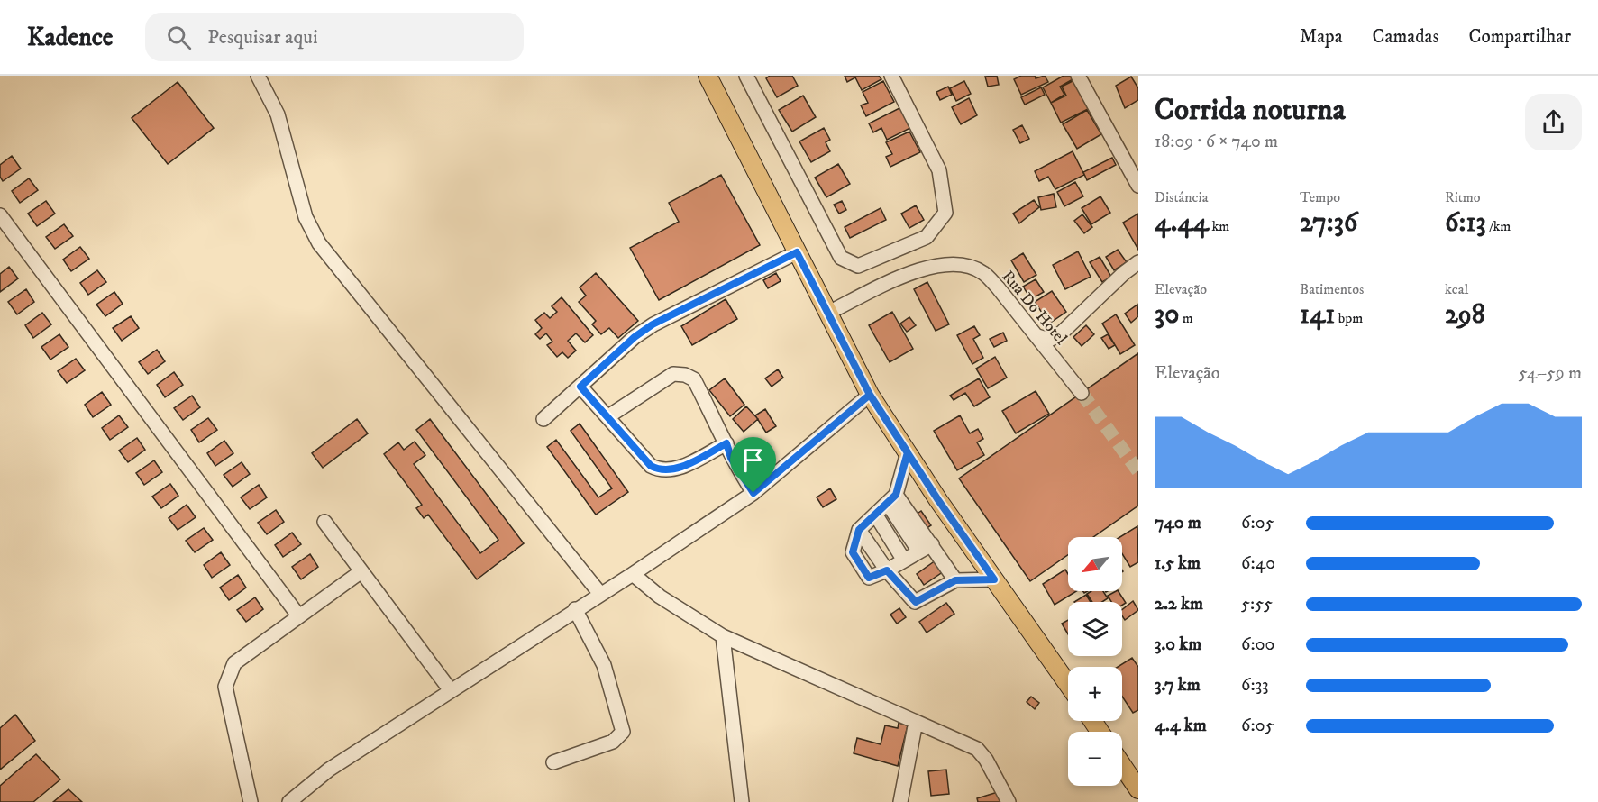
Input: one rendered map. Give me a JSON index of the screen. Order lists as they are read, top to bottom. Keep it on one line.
{"streets":{"street":["Rua Do Hotel"]},"north":"bottom left","page":{"header":"Kadence","search":"Pesquisar aqui","nav":["Mapa","Camadas","Compartilhar"],"heading":["Corrida noturna","18:09 · 6 × 740 m"],"stats":[["Distância","4.44 km"],["Tempo","27:36"],["Ritmo","6:13 /km"],["Elevação","30 m"],["Batimentos","141 bpm"],["kcal","298"]],"chart":["Elevação","54–59 m"],"list":[{"name":"740 m","note":"6:05"},{"name":"1.5 km","note":"6:40"},{"name":"2.2 km","note":"5:55"},{"name":"3.0 km","note":"6:00"},{"name":"3.7 km","note":"6:33"},{"name":"4.4 km","note":"6:05"}],"map_buttons":["+","−"]}}
